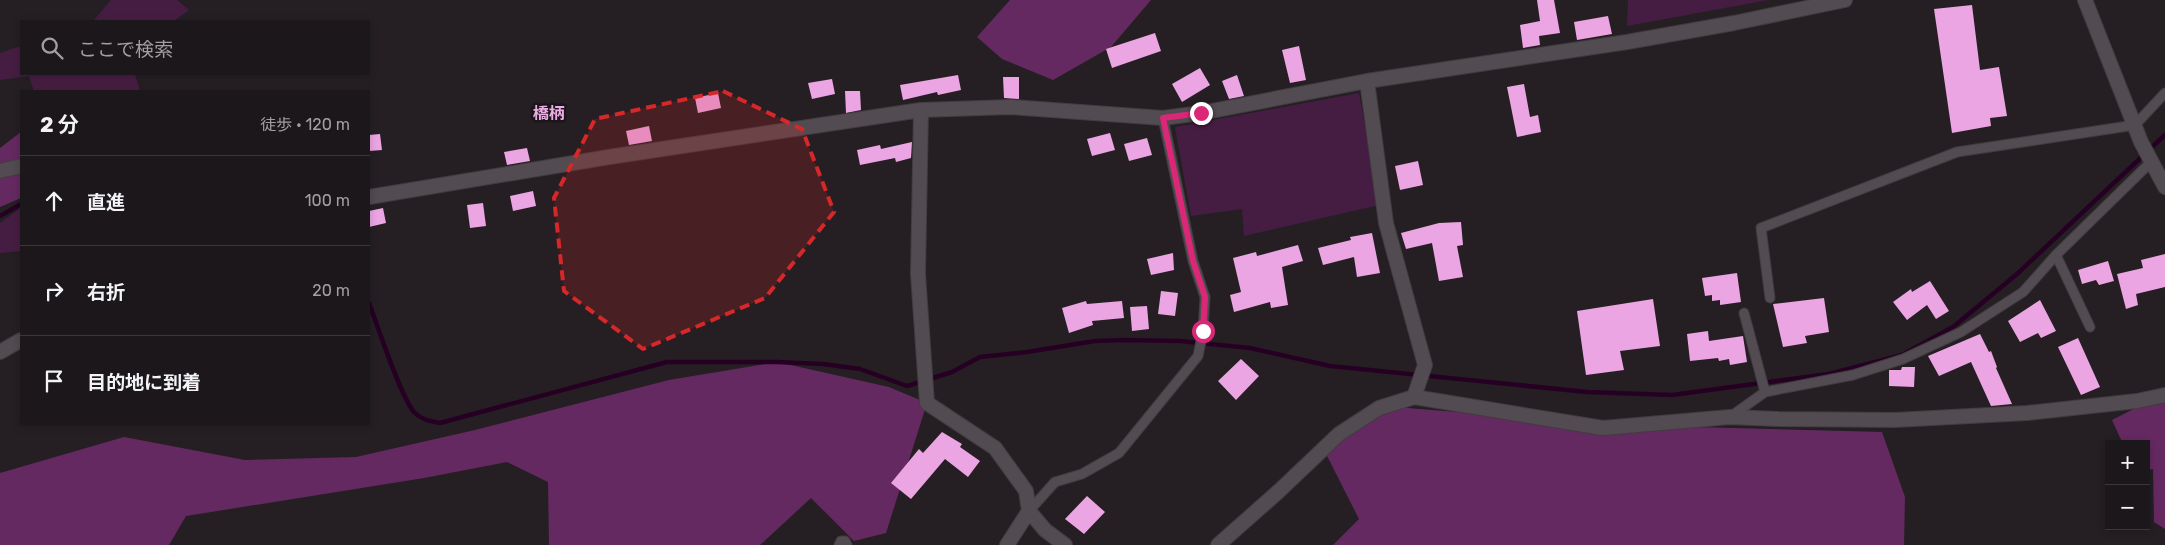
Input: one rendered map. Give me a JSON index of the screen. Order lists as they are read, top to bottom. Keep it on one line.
{"districts":["橋柄"],"page":{"search":"ここで検索","heading":["2 分","徒歩 · 120 m"],"list":[["直進","100 m"],["右折","20 m"],"目的地に到着"],"map_buttons":["+","−"]}}
